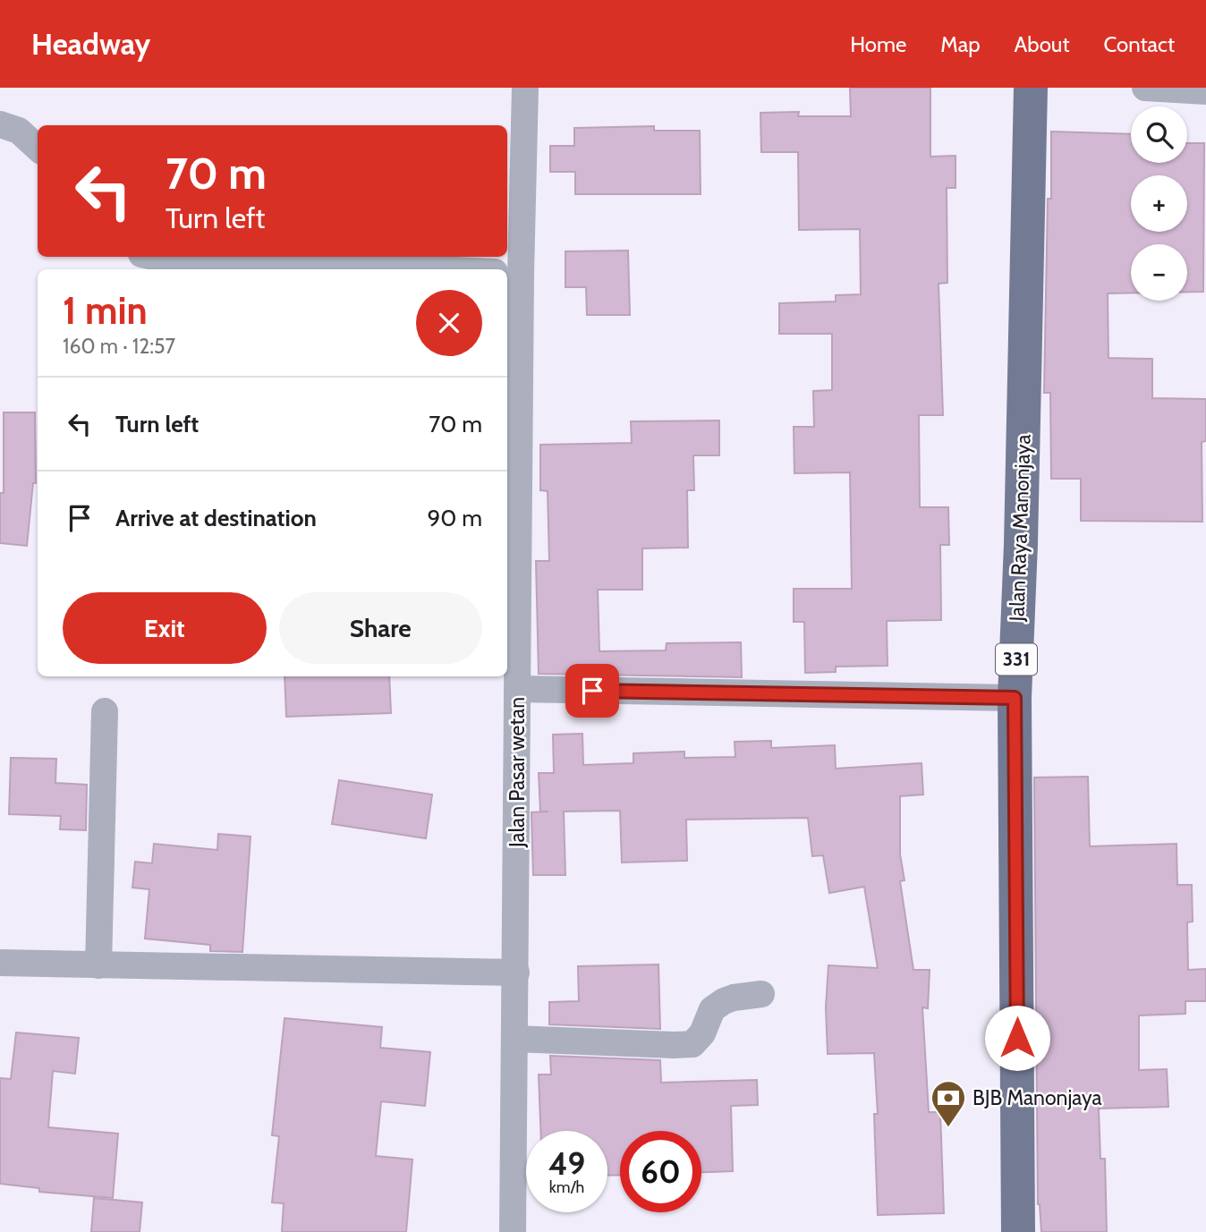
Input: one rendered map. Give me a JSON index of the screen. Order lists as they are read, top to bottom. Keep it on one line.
{"streets":{"main road":["Jalan Raya Manonjaya","331"],"street":["Jalan Pasar wetan"]},"places":{"bank":["BJB Manonjaya"]},"page":{"header":"Headway","nav":["Home","Map","About","Contact"],"map_buttons":["+","−"],"turn":["70 m","Turn left"],"heading":["1 min","160 m · 12:57"],"list":[{"name":"Turn left","value":"70 m"},{"name":"Arrive at destination","value":"90 m"}],"buttons":["Exit","Share"],"speed":"49 km/h","limit":"60"}}
